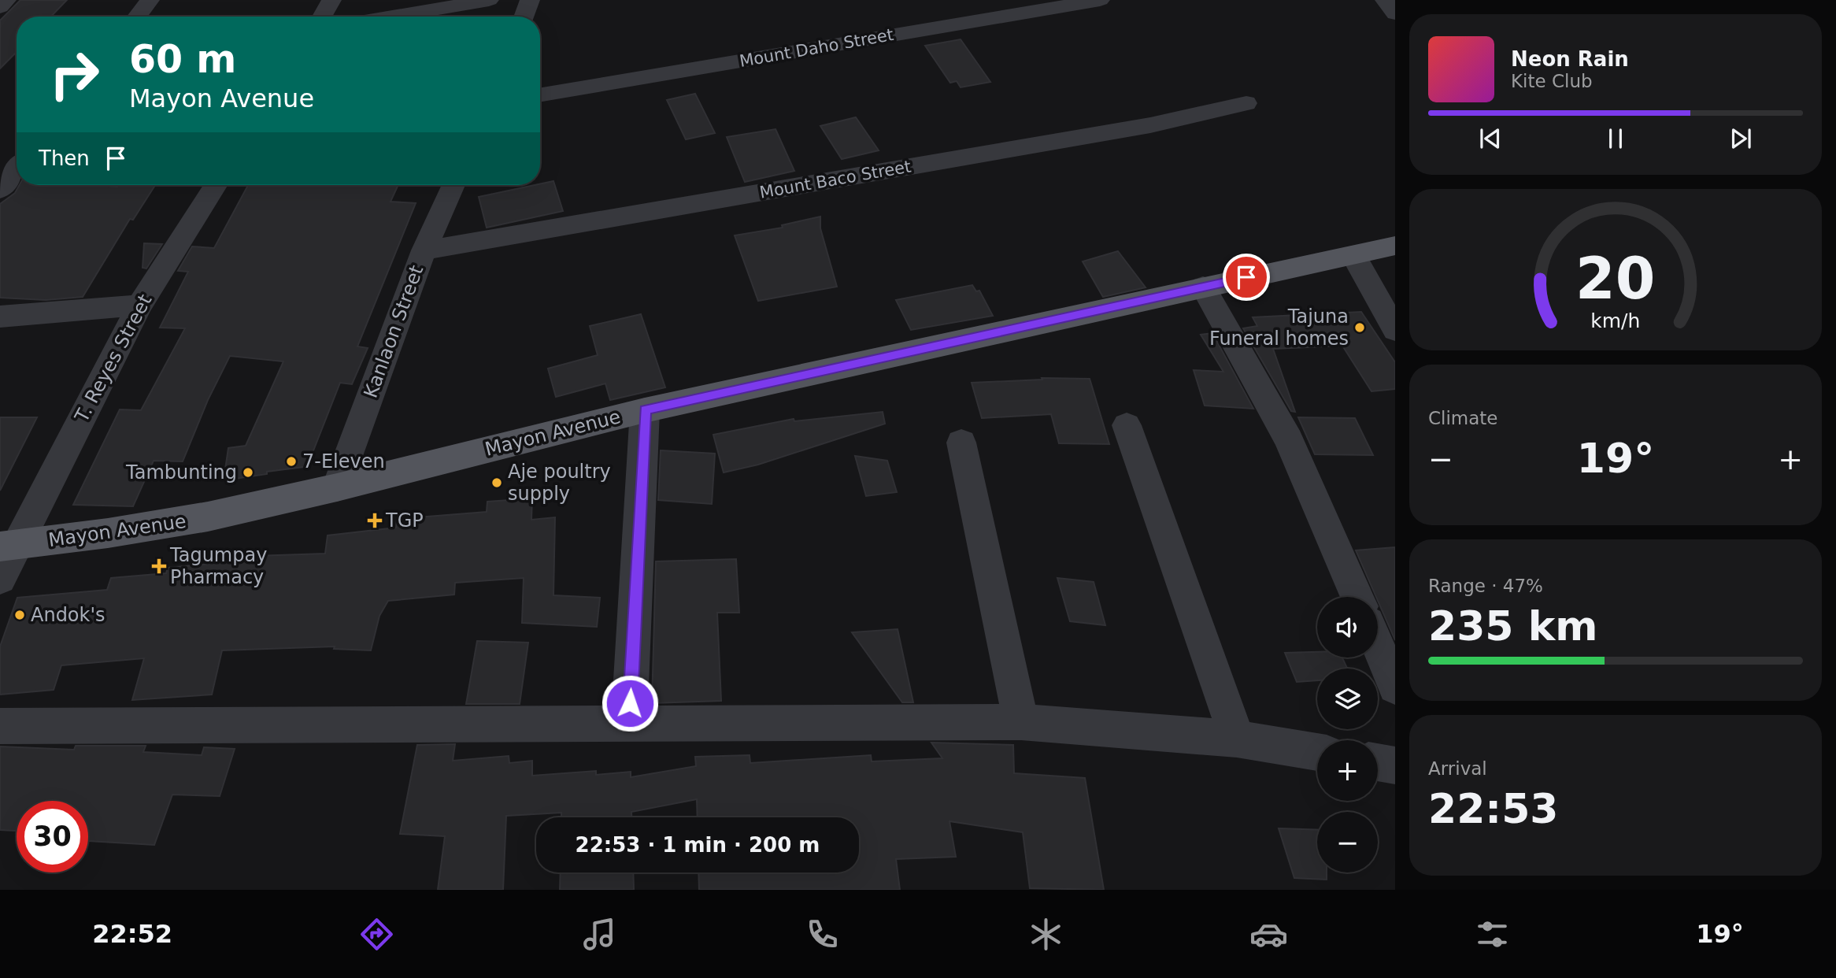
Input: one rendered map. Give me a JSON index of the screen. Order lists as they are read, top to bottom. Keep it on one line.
{"streets":{"main road":["Mayon Avenue"],"street":["Mount Daho Street","Mount Baco Street","Kanlaon Street","T. Reyes Street"]},"crossings":[["Mount Baco Street","Kanlaon Street"],["Kanlaon Street","Mayon Avenue"],["T. Reyes Street","Mayon Avenue"]],"places":{"other":["Tajuna Funeral homes","7-Eleven","Tambunting","Aje poultry supply","Andok's"],"health":["TGP","Tagumpay Pharmacy"]},"page":{"turn":["60 m","Mayon Avenue"],"song":["Neon Rain","Kite Club"],"then":"Then","tile":["Climate",["Range · 47%","235 km"],["Arrival","22:53"]],"heat":["−","19°","+"],"map_buttons":["+","−"],"limit":"30","trip":"22:53 · 1 min · 200 m","tabs":["22:52","19°"],"gauge":["20","km/h"]}}
